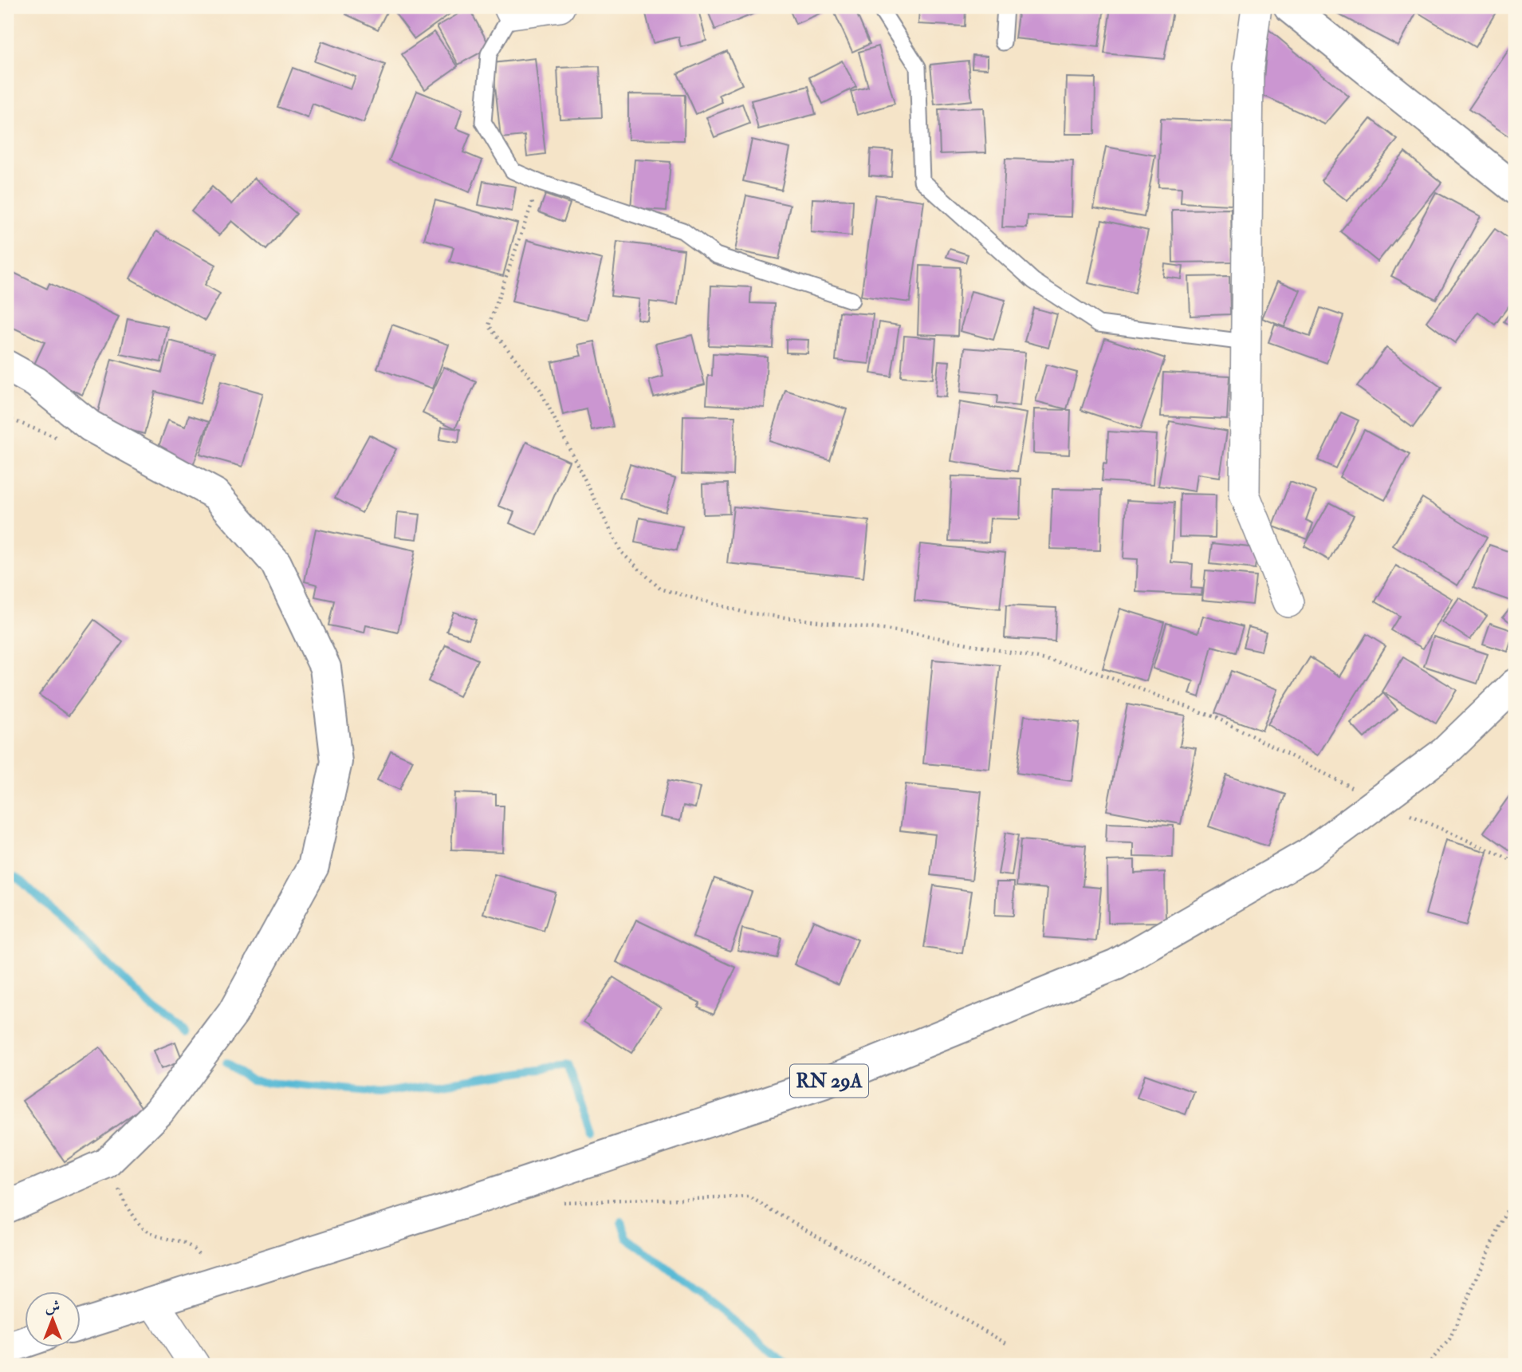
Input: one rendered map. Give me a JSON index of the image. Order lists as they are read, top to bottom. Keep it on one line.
{"streets":{"main road":["RN 29A"]},"north":"top"}
